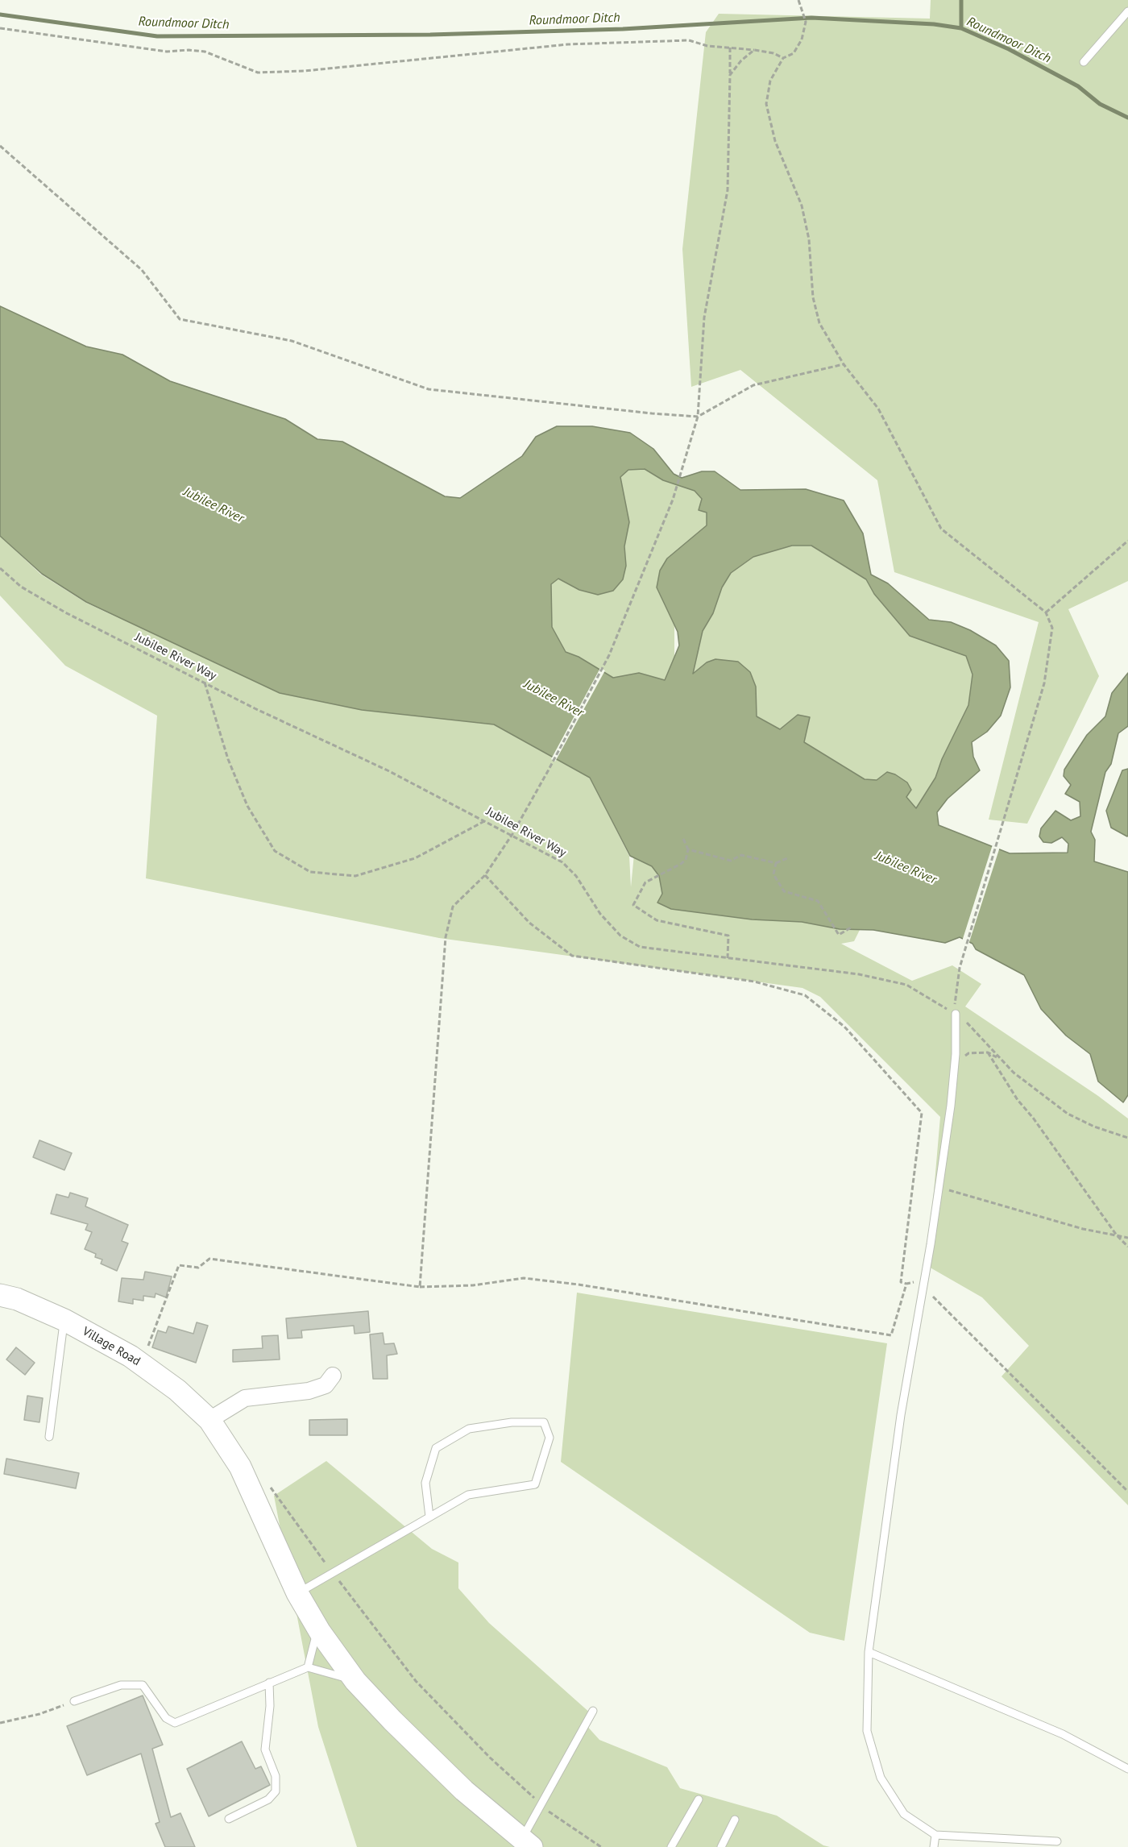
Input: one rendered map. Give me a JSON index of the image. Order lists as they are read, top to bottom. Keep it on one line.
{"streets":{"main road":["Village Road"],"path":["Jubilee River Way"]},"water":["Roundmoor Ditch","Jubilee River"]}
